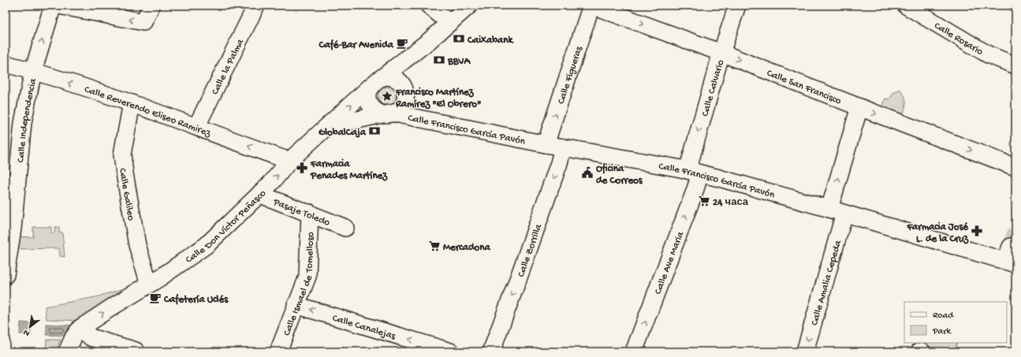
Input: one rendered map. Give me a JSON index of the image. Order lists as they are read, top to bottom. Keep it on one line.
{"streets":{"street":["Calle Rosario","Calle la Palma","Calle Figueras","Calle San Francisco","Calle Calvario","Calle Reverendo Eliseo Ramirez","Calle Independencia","Calle Francisco García Pavón","Calle Galileo","Pasaje Toledo","Calle Don Víctor Peñasco","Calle Zorrilla","Calle Ave Maria","Calle Ismael de Tomelloso","Calle Amalia Cepeda","Calle Canalejas"]},"crossings":[["Calle la Palma","Calle Reverendo Eliseo Ramirez"],["Calle Figueras","Calle San Francisco"],["Calle Figueras","Calle Francisco García Pavón"],["Calle San Francisco","Calle Calvario"],["Calle San Francisco","Calle Amalia Cepeda"],["Calle Calvario","Calle Francisco García Pavón"],["Calle Calvario","Calle Ave Maria"],["Calle Reverendo Eliseo Ramirez","Calle Independencia"],["Calle Reverendo Eliseo Ramirez","Calle Galileo"],["Calle Reverendo Eliseo Ramirez","Calle Don Víctor Peñasco"],["Calle Francisco García Pavón","Calle Don Víctor Peñasco"],["Calle Francisco García Pavón","Calle Zorrilla"],["Calle Francisco García Pavón","Calle Ave Maria"],["Calle Francisco García Pavón","Calle Amalia Cepeda"],["Calle Galileo","Calle Don Víctor Peñasco"],["Pasaje Toledo","Calle Don Víctor Peñasco"],["Pasaje Toledo","Calle Ismael de Tomelloso"],["Calle Ismael de Tomelloso","Calle Canalejas"]],"one_way":["Calle Figueras","Calle San Francisco","Calle Calvario","Calle Reverendo Eliseo Ramirez","Calle Don Víctor Peñasco","Calle Zorrilla","Calle Ave Maria","Calle Canalejas"],"places":{"bank":["Caixabank","BBVA","GlobalCaja"],"cafe":["Café-Bar Avenida","Cafetería Uclés"],"place":["Francisco Martínez Ramírez \"El Obrero\""],"pharmacy":["Farmacia Penades Martínez","Farmacia José L. de la Cruz"],"public building":["Oficina de Correos"],"supermarket":["24 часа","Mercadona"]},"legend":["Road","Park"],"north":"bottom left"}
